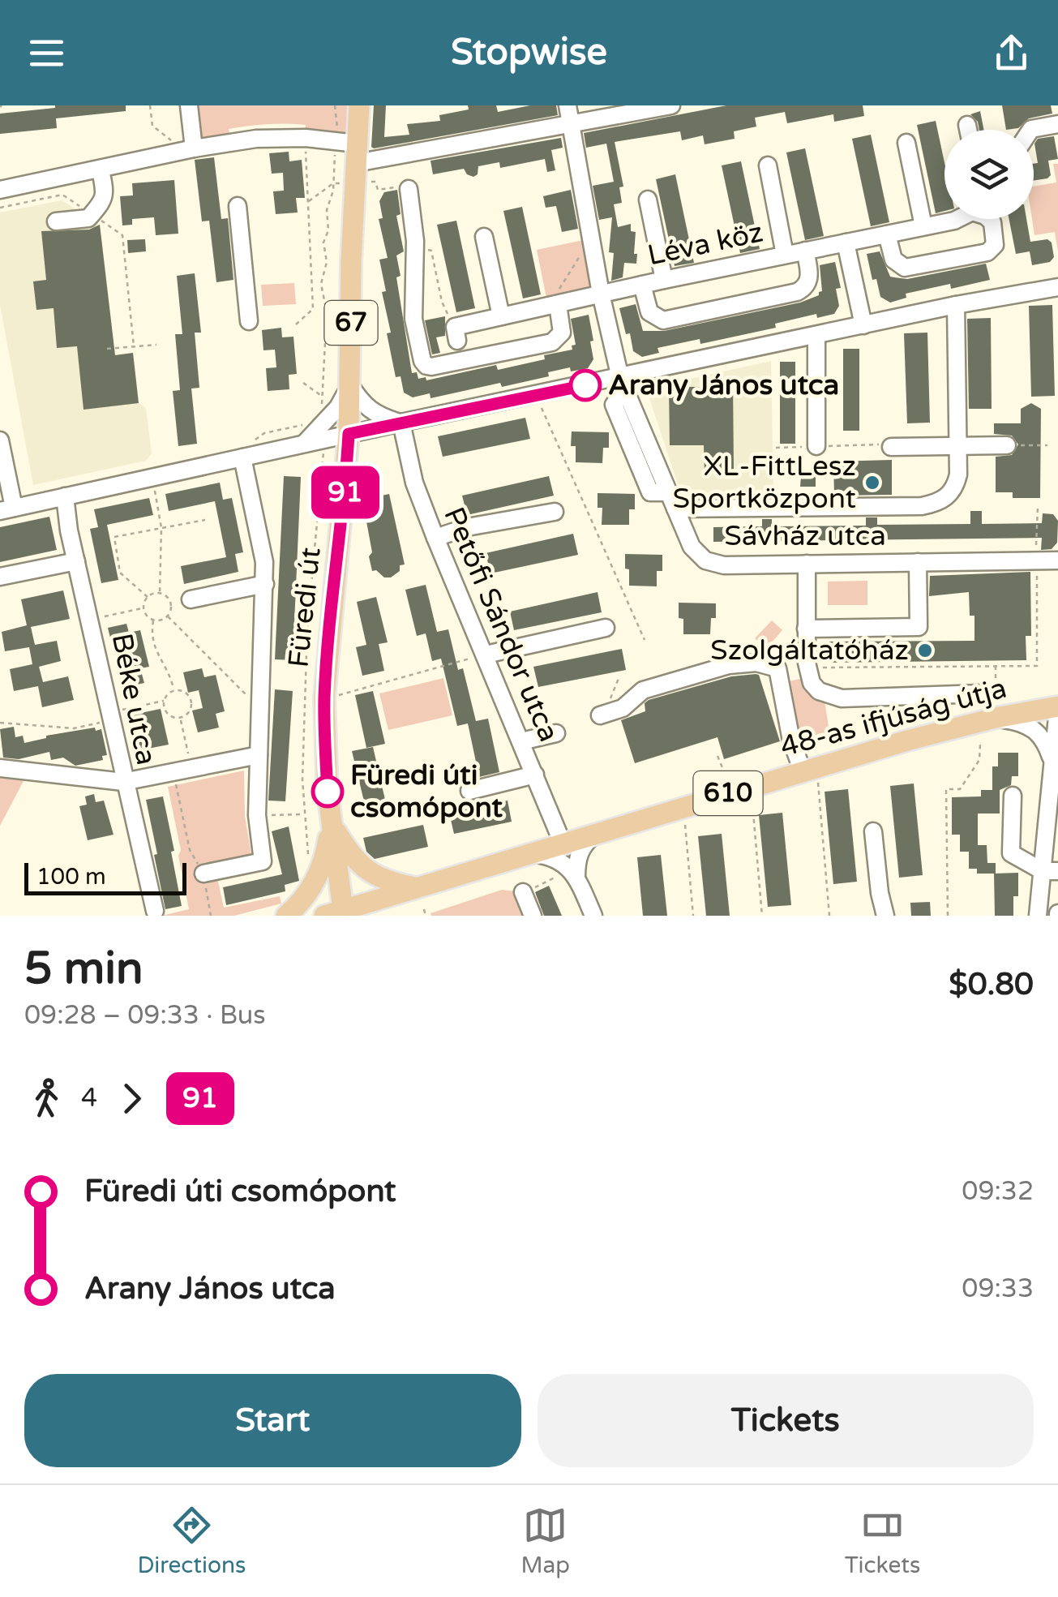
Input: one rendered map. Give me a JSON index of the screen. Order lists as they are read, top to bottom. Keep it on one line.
{"streets":{"main road":["67","Füredi út","48-as ifjúság útja","610"],"street":["Léva köz","Sávház utca","Petőfi Sándor utca","Béke utca"]},"crossings":[["Léva köz","Sávház utca"],["67","Füredi út"],["67","610"],["Petőfi Sándor utca","48-as ifjúság útja"],["48-as ifjúság útja","610"]],"places":["Arany János utca","XL-FittLesz Sportközpont","Szolgáltatóház","Füredi úti csomópont"],"lines":["bus line 91"],"scale_bar":"100 m","page":{"header":"Stopwise","on_map":"91","scale":"100 m","heading":["5 min","09:28 – 09:33 · Bus","$0.80"],"legs":["4","91"],"list":[{"name":"Füredi úti csomópont","value":"09:32"},{"name":"Arany János utca","value":"09:33"}],"buttons":["Start","Tickets"],"tabs":["Directions","Map","Tickets"]}}
